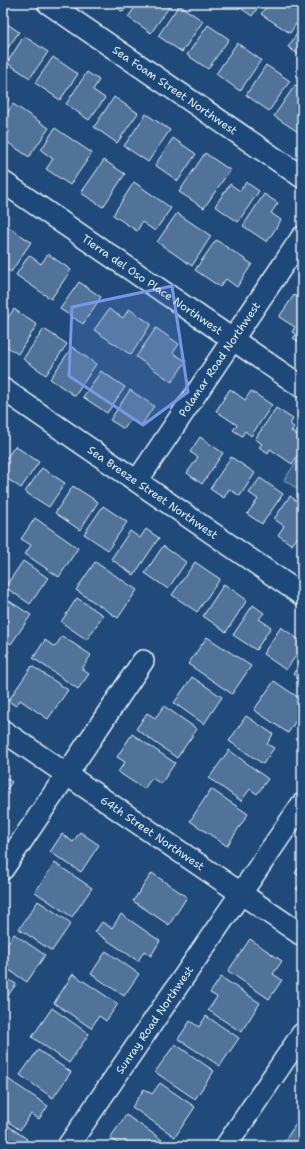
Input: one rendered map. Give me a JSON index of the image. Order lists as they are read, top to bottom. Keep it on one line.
{"streets":{"street":["Sea Foam Street Northwest","Tierra del Oso Place Northwest","Polamar Road Northwest","Sea Breeze Street Northwest","64th Street Northwest","Sunray Road Northwest"]},"crossings":[["Tierra del Oso Place Northwest","Polamar Road Northwest"],["Polamar Road Northwest","Sea Breeze Street Northwest"],["64th Street Northwest","Sunray Road Northwest"]]}
